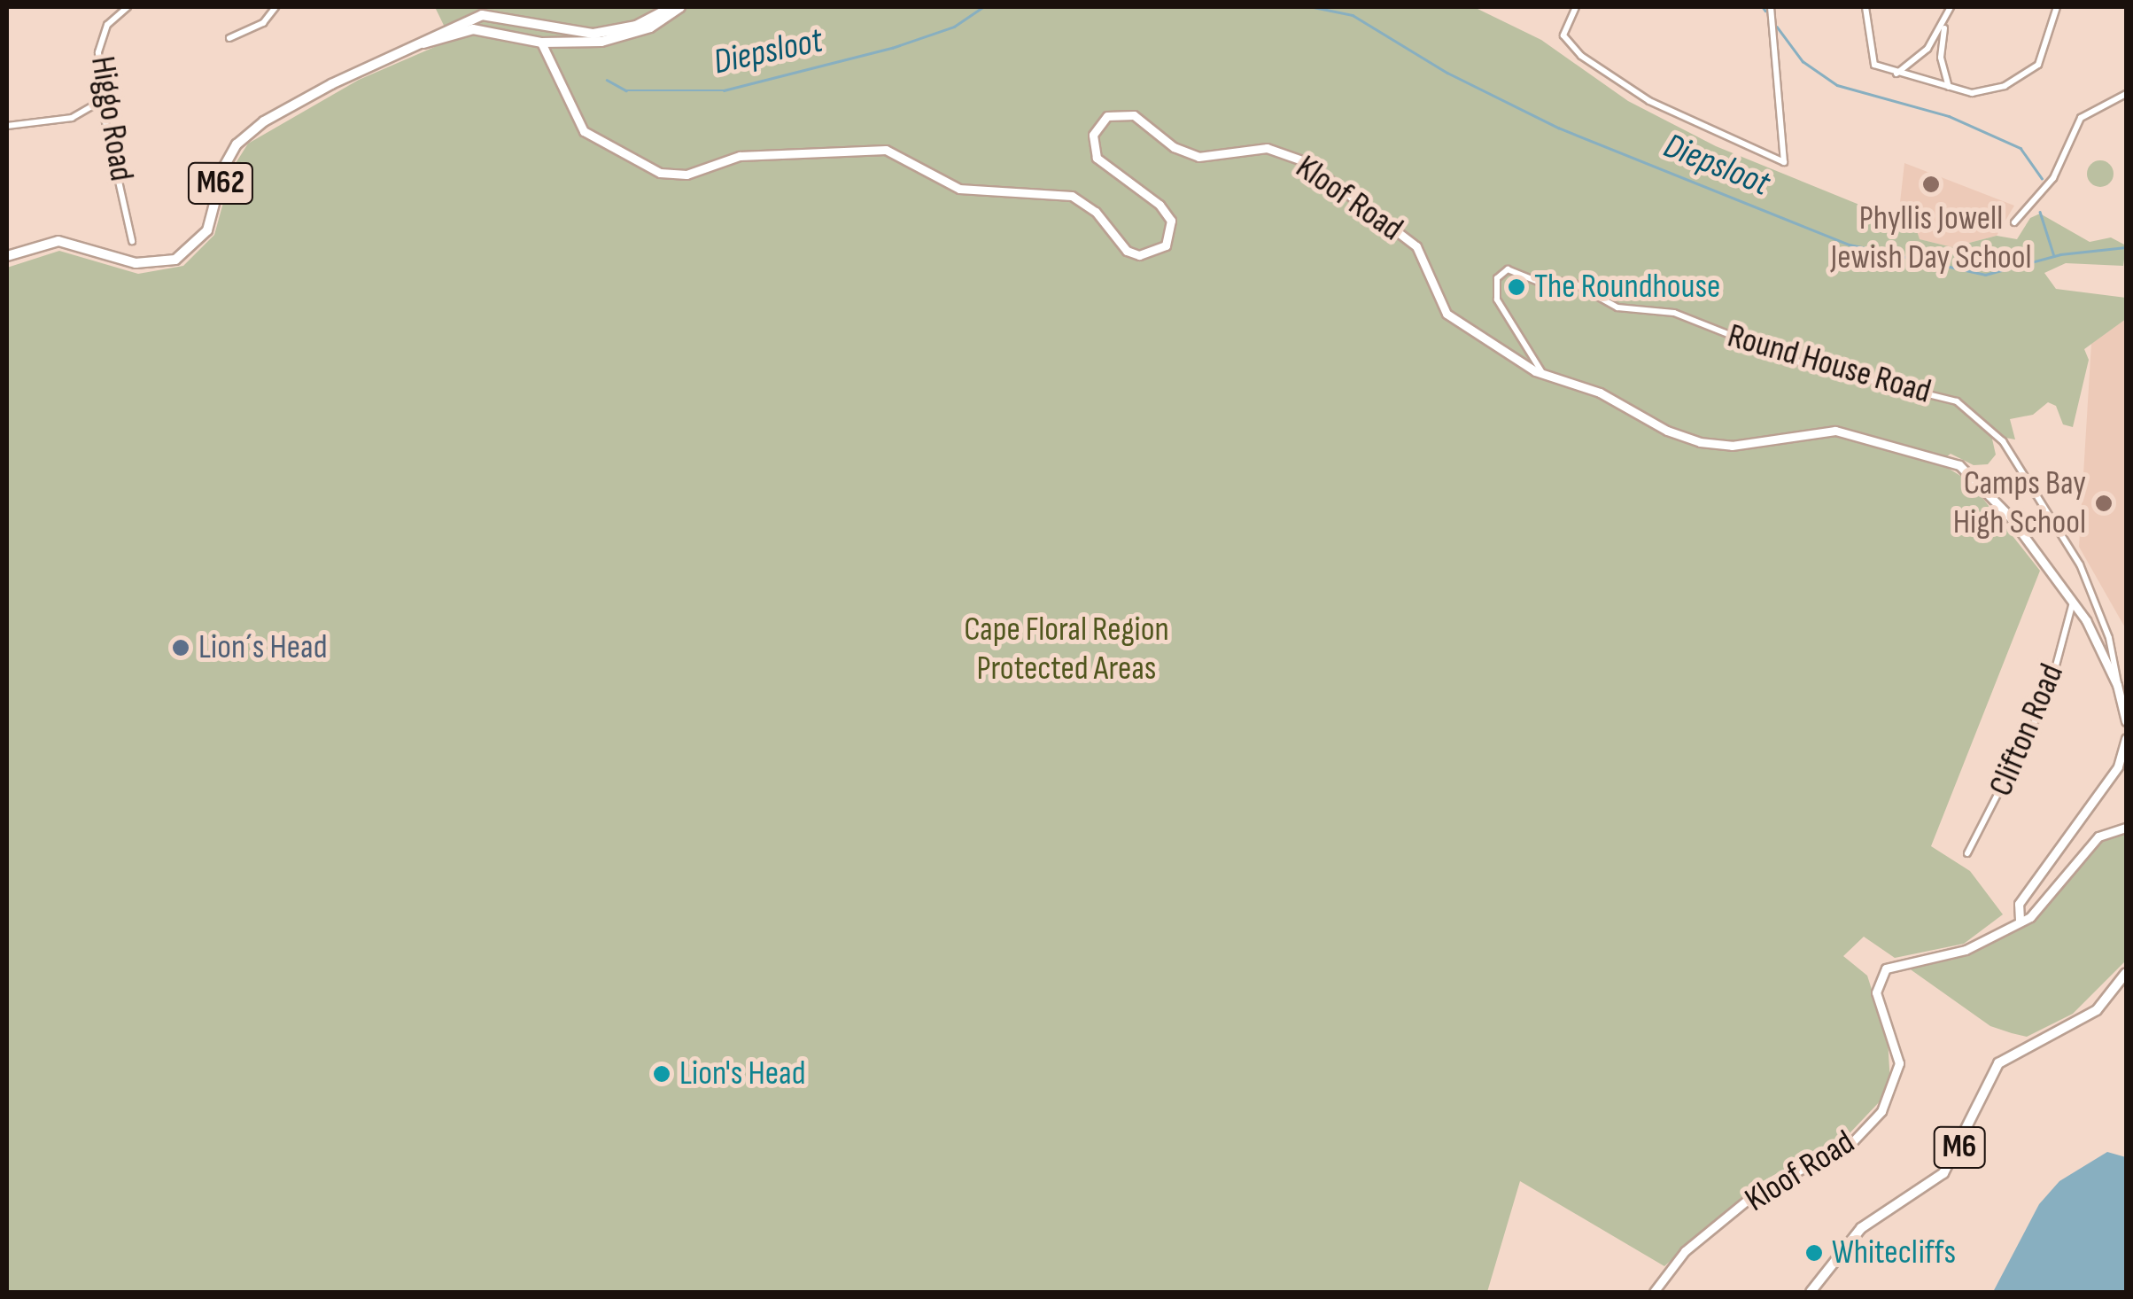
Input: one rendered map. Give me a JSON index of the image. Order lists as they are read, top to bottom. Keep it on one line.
{"streets":{"main road":["M62","Kloof Road","M6"],"street":["Higgo Road","Round House Road","Clifton Road"]},"crossings":[["M62","Kloof Road"],["Kloof Road","Round House Road"],["Kloof Road","Clifton Road"]],"water":["Diepsloot"],"parks":["Cape Floral Region Protected Areas"],"places":["Phyllis Jowell Jewish Day School","The Roundhouse","Camps Bay High School","Lion´s Head","Lion's Head","Whitecliffs"]}
